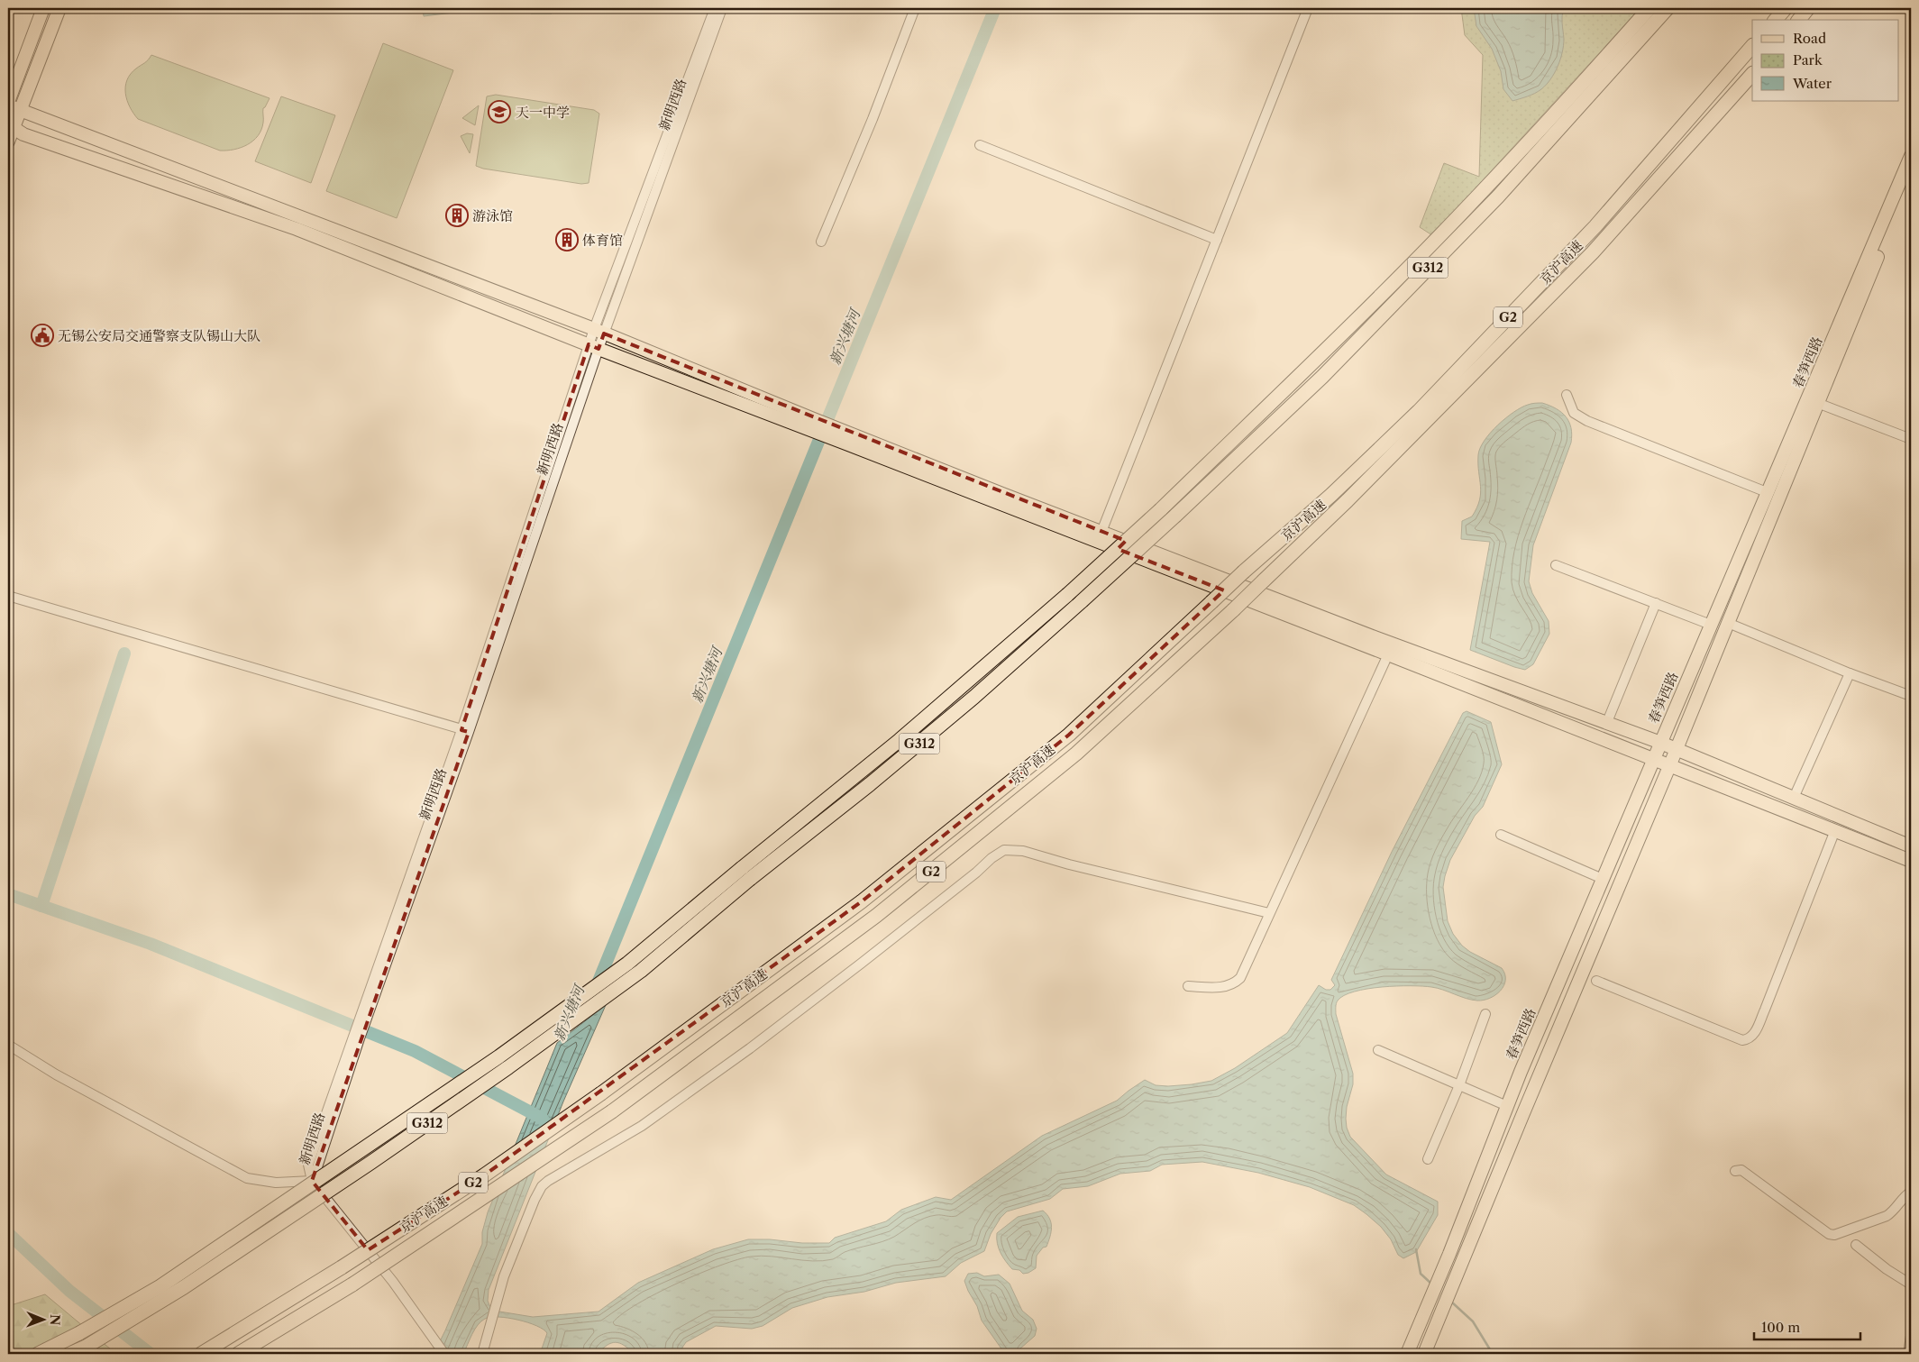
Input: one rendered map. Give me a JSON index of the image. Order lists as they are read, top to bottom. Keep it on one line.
{"streets":{"highway":["京沪高速","G312","G2"],"main road":["春笋西路"],"street":["新明西路"]},"water":["新兴塘河"],"places":{"school or university":["天一中学"],"building":["游泳馆","体育馆"],"public building":["无锡公安局交通警察支队锡山大队"]},"legend":["Road","Park","Water"],"scale_bar":"100 m","north":"right"}
